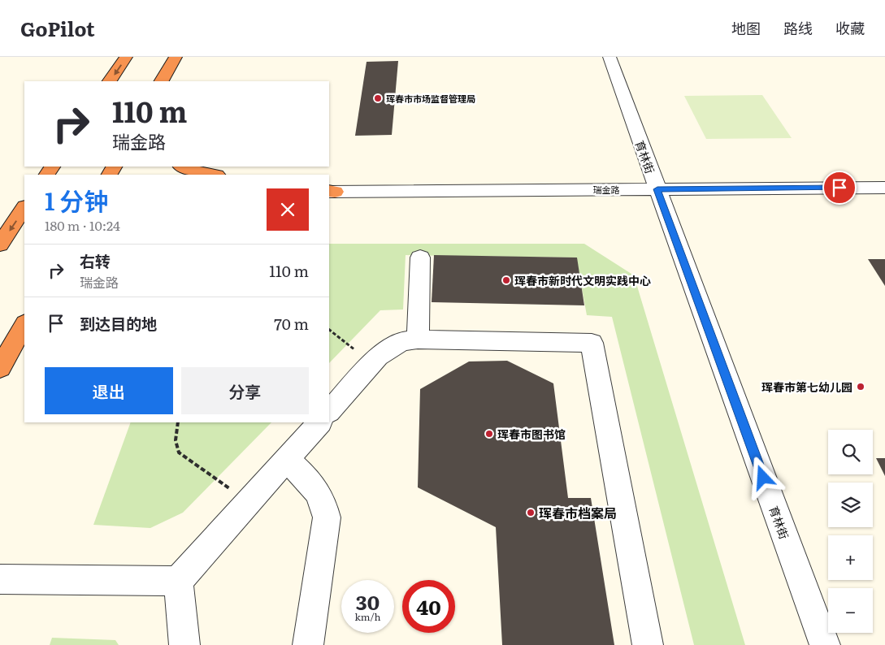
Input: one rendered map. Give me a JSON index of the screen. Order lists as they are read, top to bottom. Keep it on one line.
{"streets":{"street":["育林街","瑞金路"]},"crossings":[["育林街","瑞金路"]],"places":["珲春市市场监督管理局","珲春市新时代文明实践中心","珲春市第七幼儿园","珲春市图书馆","珲春市档案局"],"page":{"header":"GoPilot","nav":["地图","路线","收藏"],"turn":["110 m","瑞金路"],"heading":["1 分钟","180 m · 10:24"],"list":[{"name":"右转","note":"瑞金路","value":"110 m"},{"name":"到达目的地","value":"70 m"}],"buttons":["退出","分享"],"map_buttons":["+","−"],"speed":"30 km/h","limit":"40"}}
